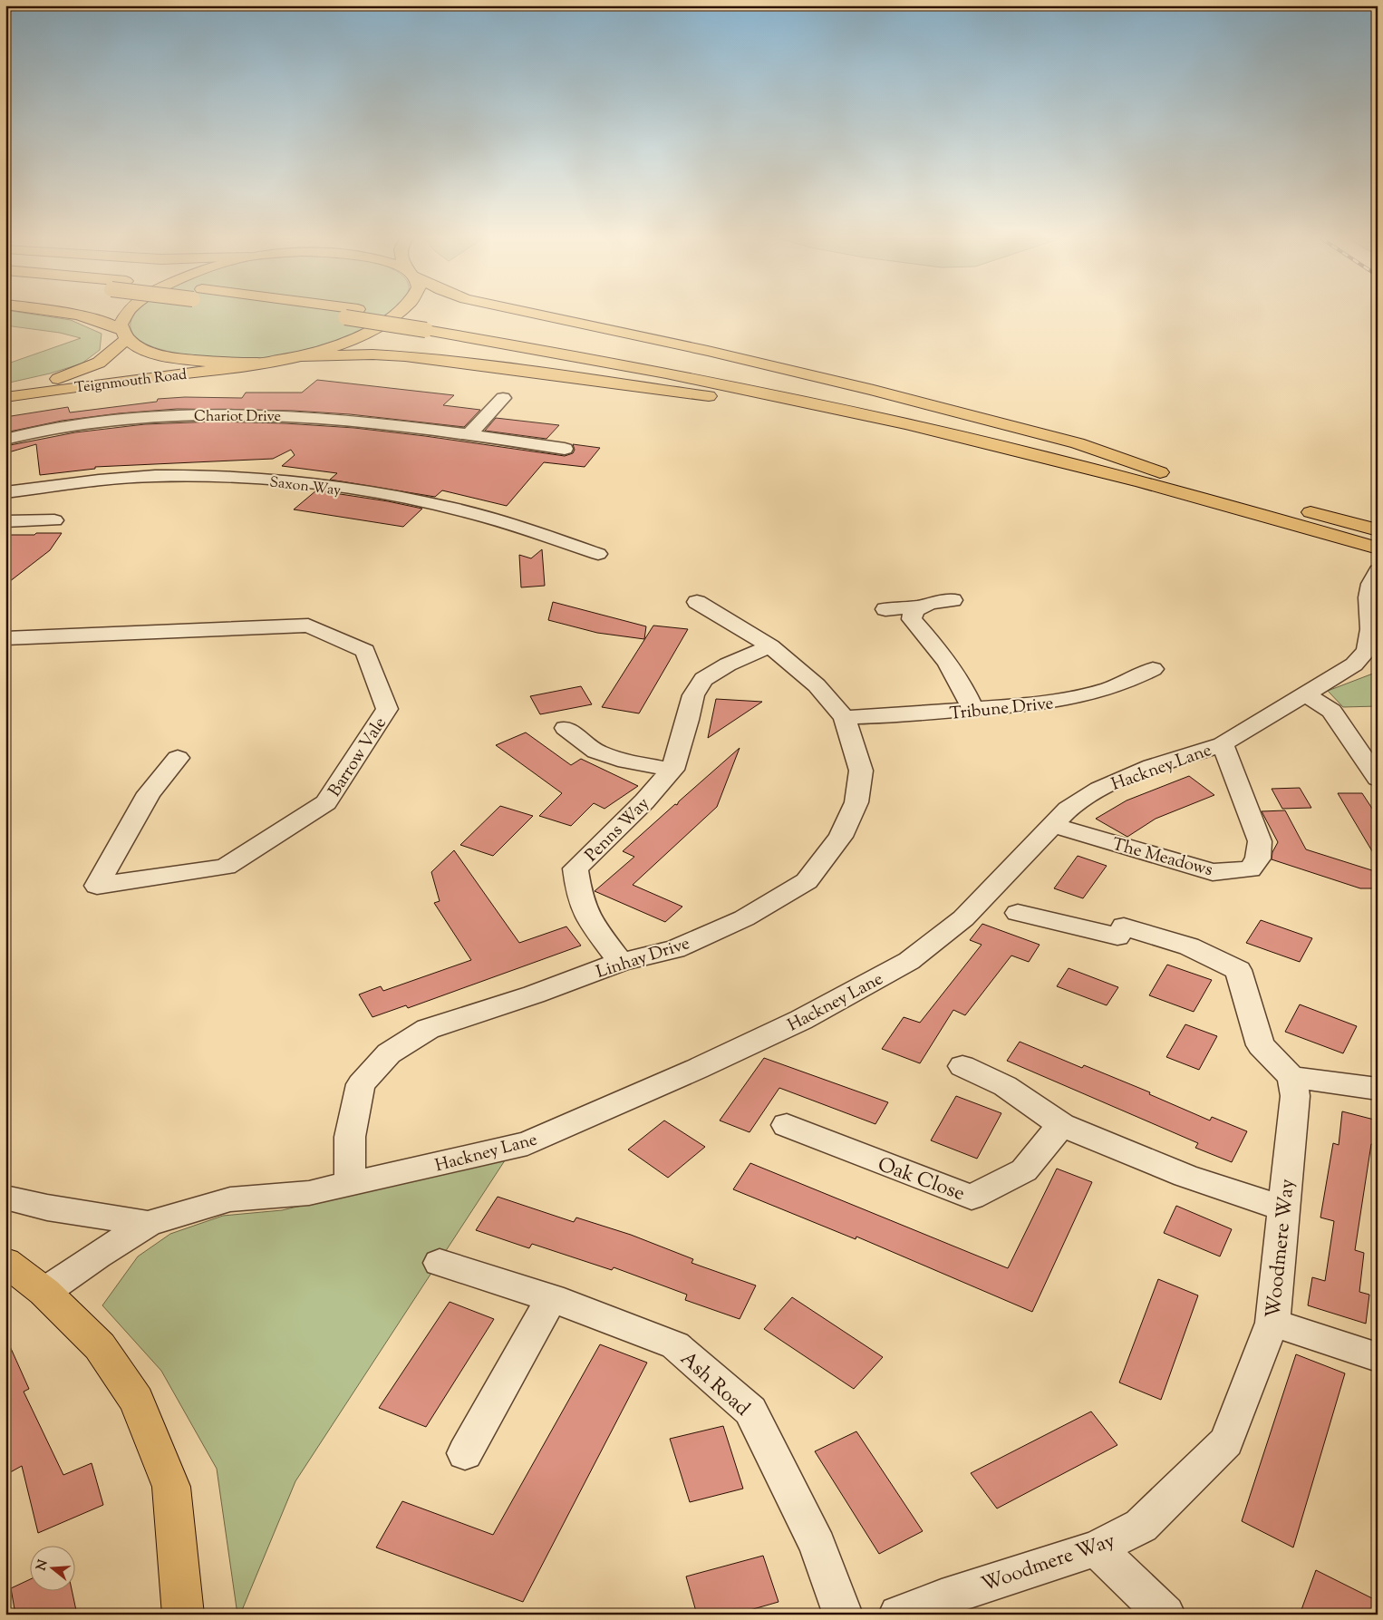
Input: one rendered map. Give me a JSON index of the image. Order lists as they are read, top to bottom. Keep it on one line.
{"streets":{"main road":["Teignmouth Road"],"street":["Chariot Drive","Saxon Way","Tribune Drive","Barrow Vale","Hackney Lane","Penns Way","The Meadows","Linhay Drive","Oak Close","Woodmere Way","Ash Road"]},"crossings":[["Tribune Drive","Linhay Drive"],["Hackney Lane","The Meadows"],["Hackney Lane","Linhay Drive"],["Penns Way","Linhay Drive"]],"north":"left"}
